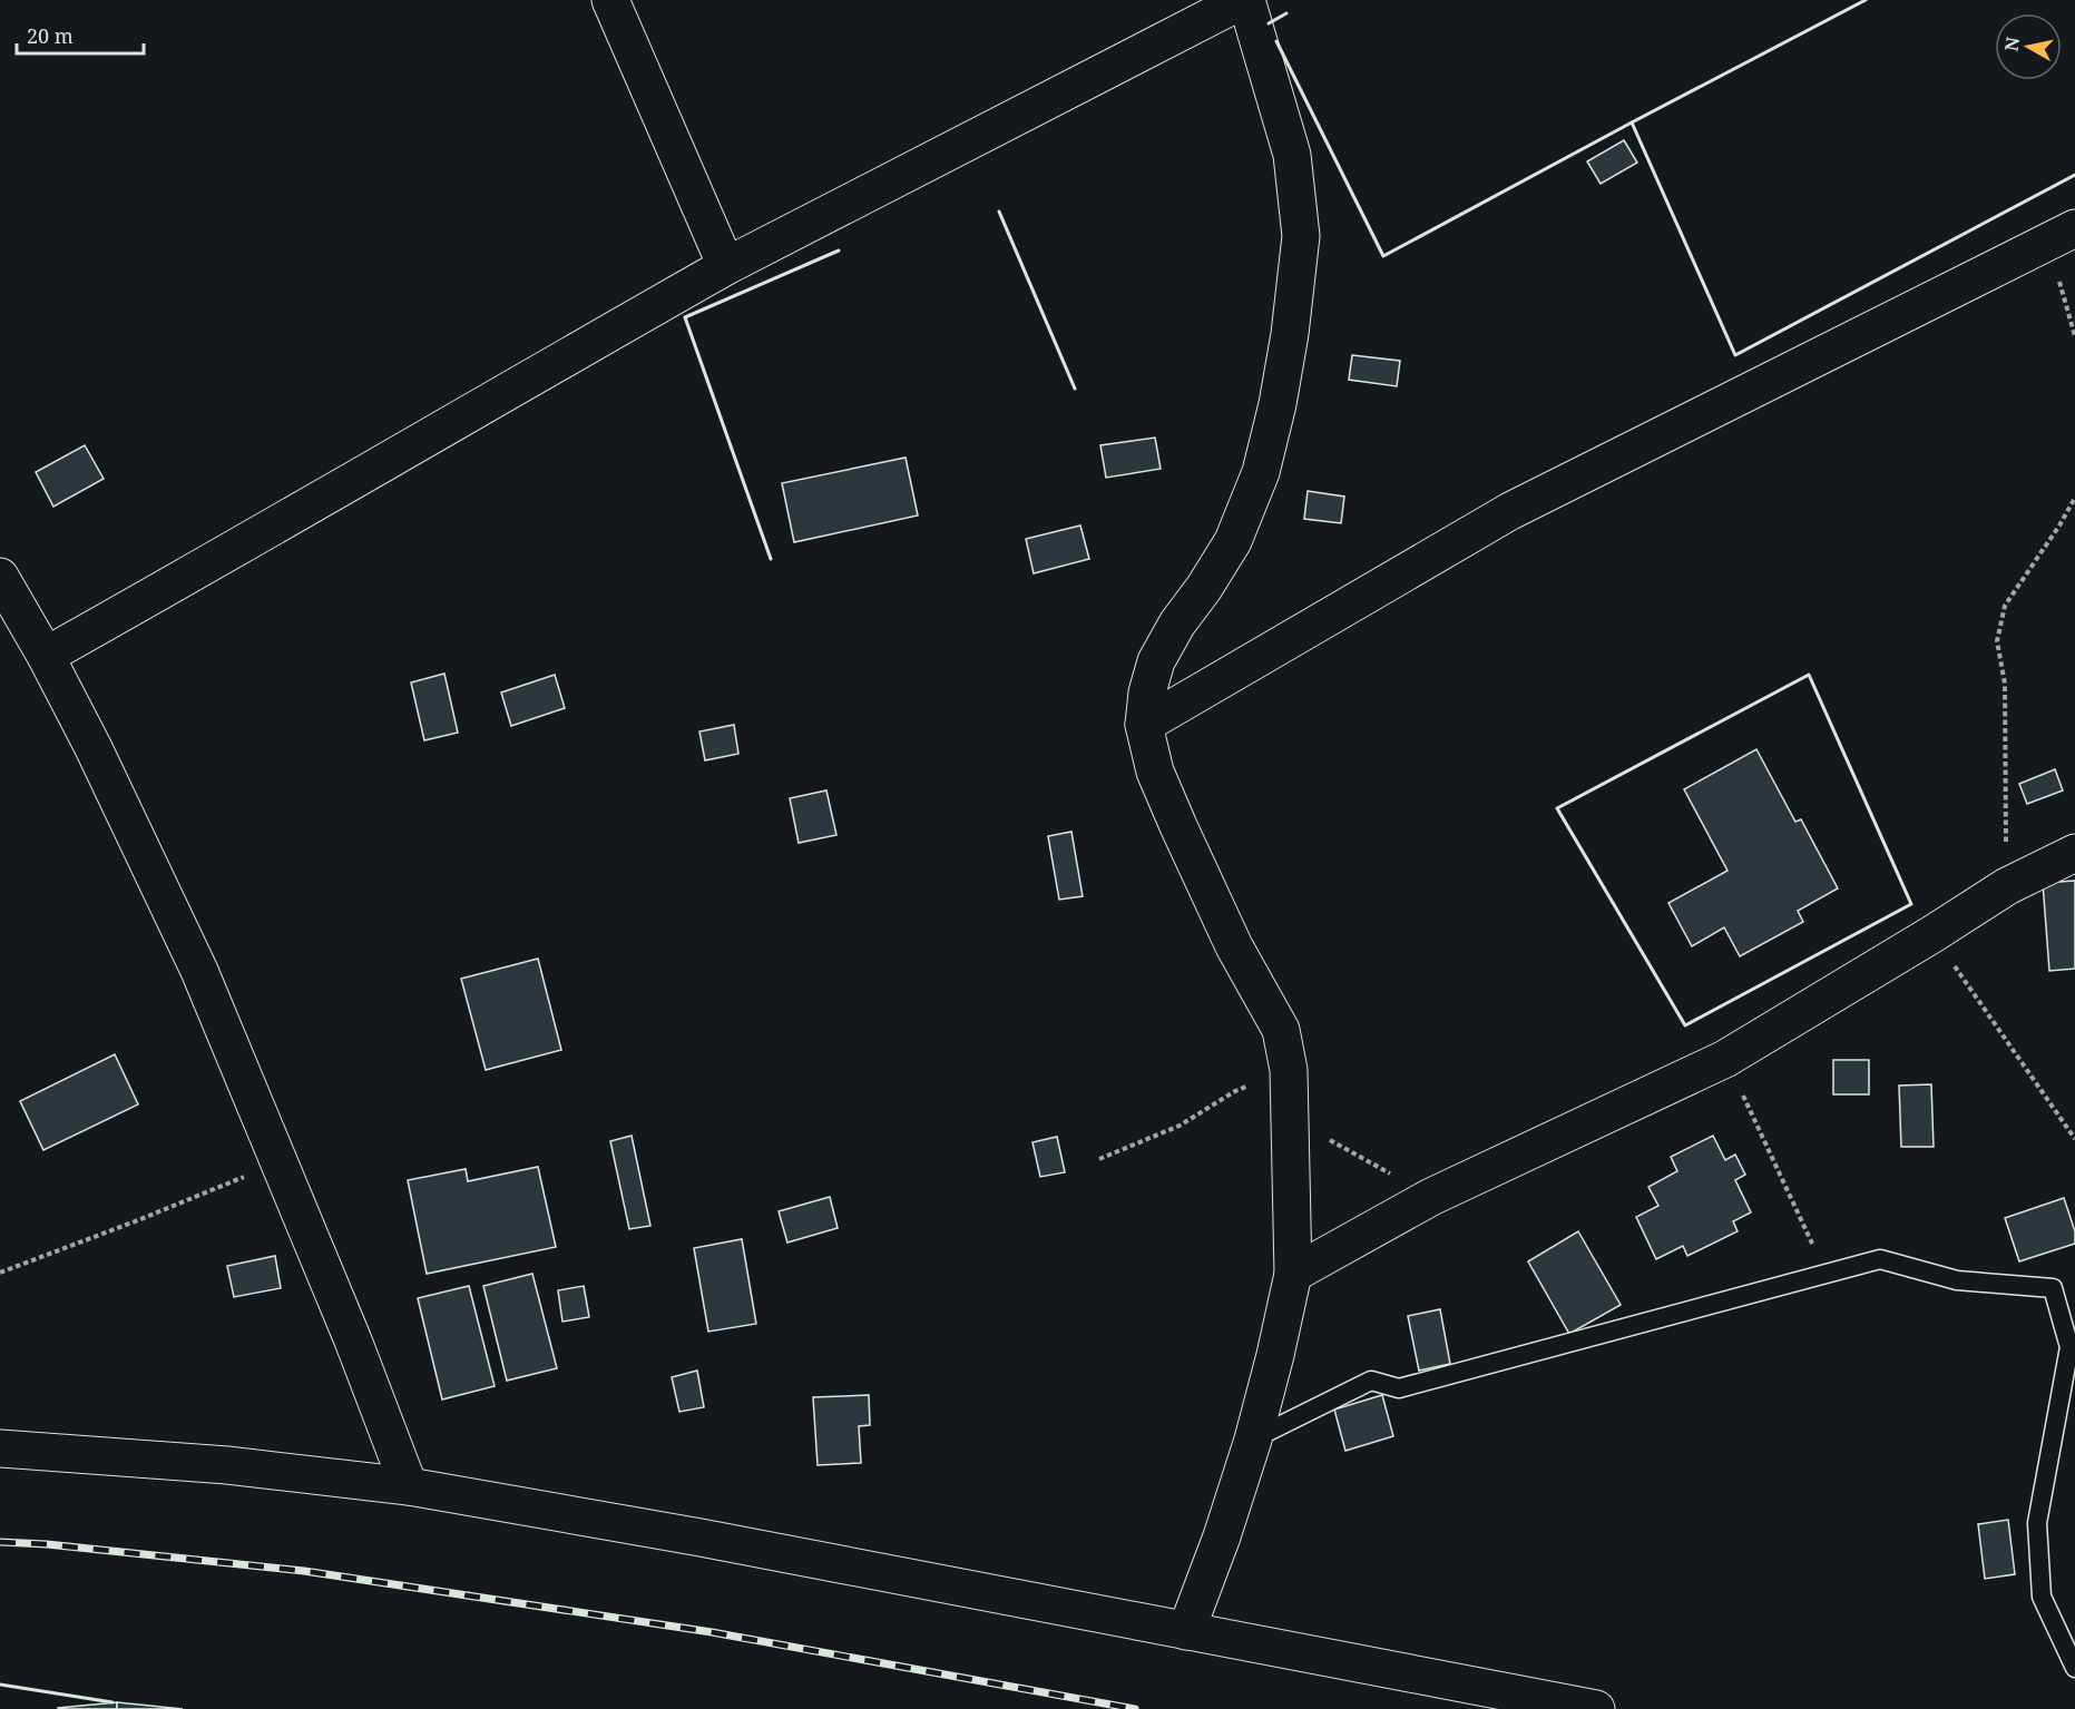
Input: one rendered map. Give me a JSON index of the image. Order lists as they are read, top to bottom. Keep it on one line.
{"scale_bar":"20 m","north":"left"}
